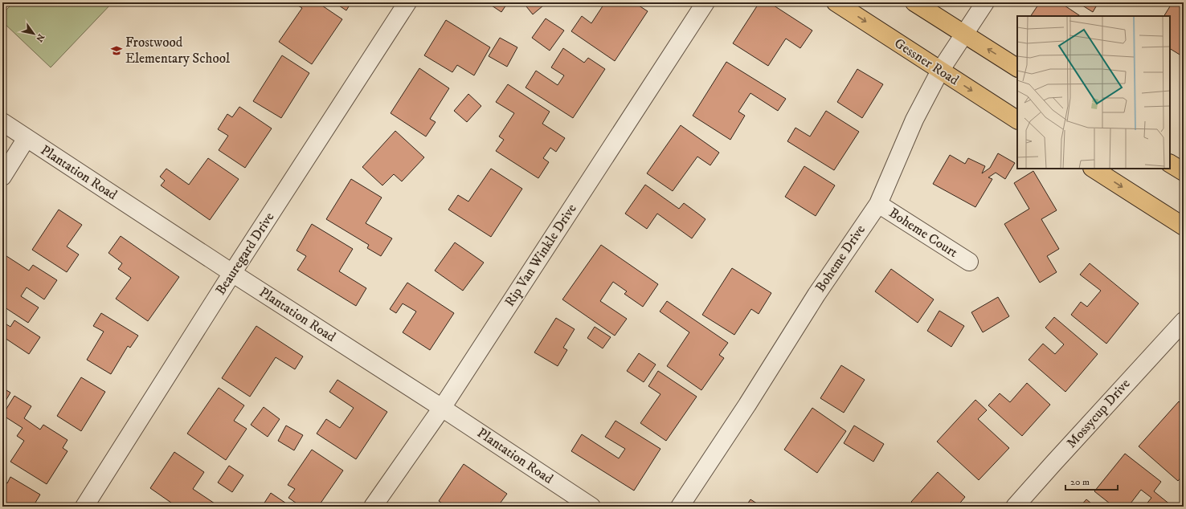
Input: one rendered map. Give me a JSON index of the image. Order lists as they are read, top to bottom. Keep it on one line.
{"streets":{"main road":["Gessner Road"],"street":["Plantation Road","Boheme Court","Beauregard Drive","Rip Van Winkle Drive","Boheme Drive","Mossycup Drive"]},"crossings":[["Gessner Road","Boheme Drive"],["Plantation Road","Beauregard Drive"],["Plantation Road","Rip Van Winkle Drive"],["Boheme Court","Boheme Drive"]],"places":{"school or university":["Frostwood Elementary School"]},"scale_bar":"20 m","north":"bottom right"}
